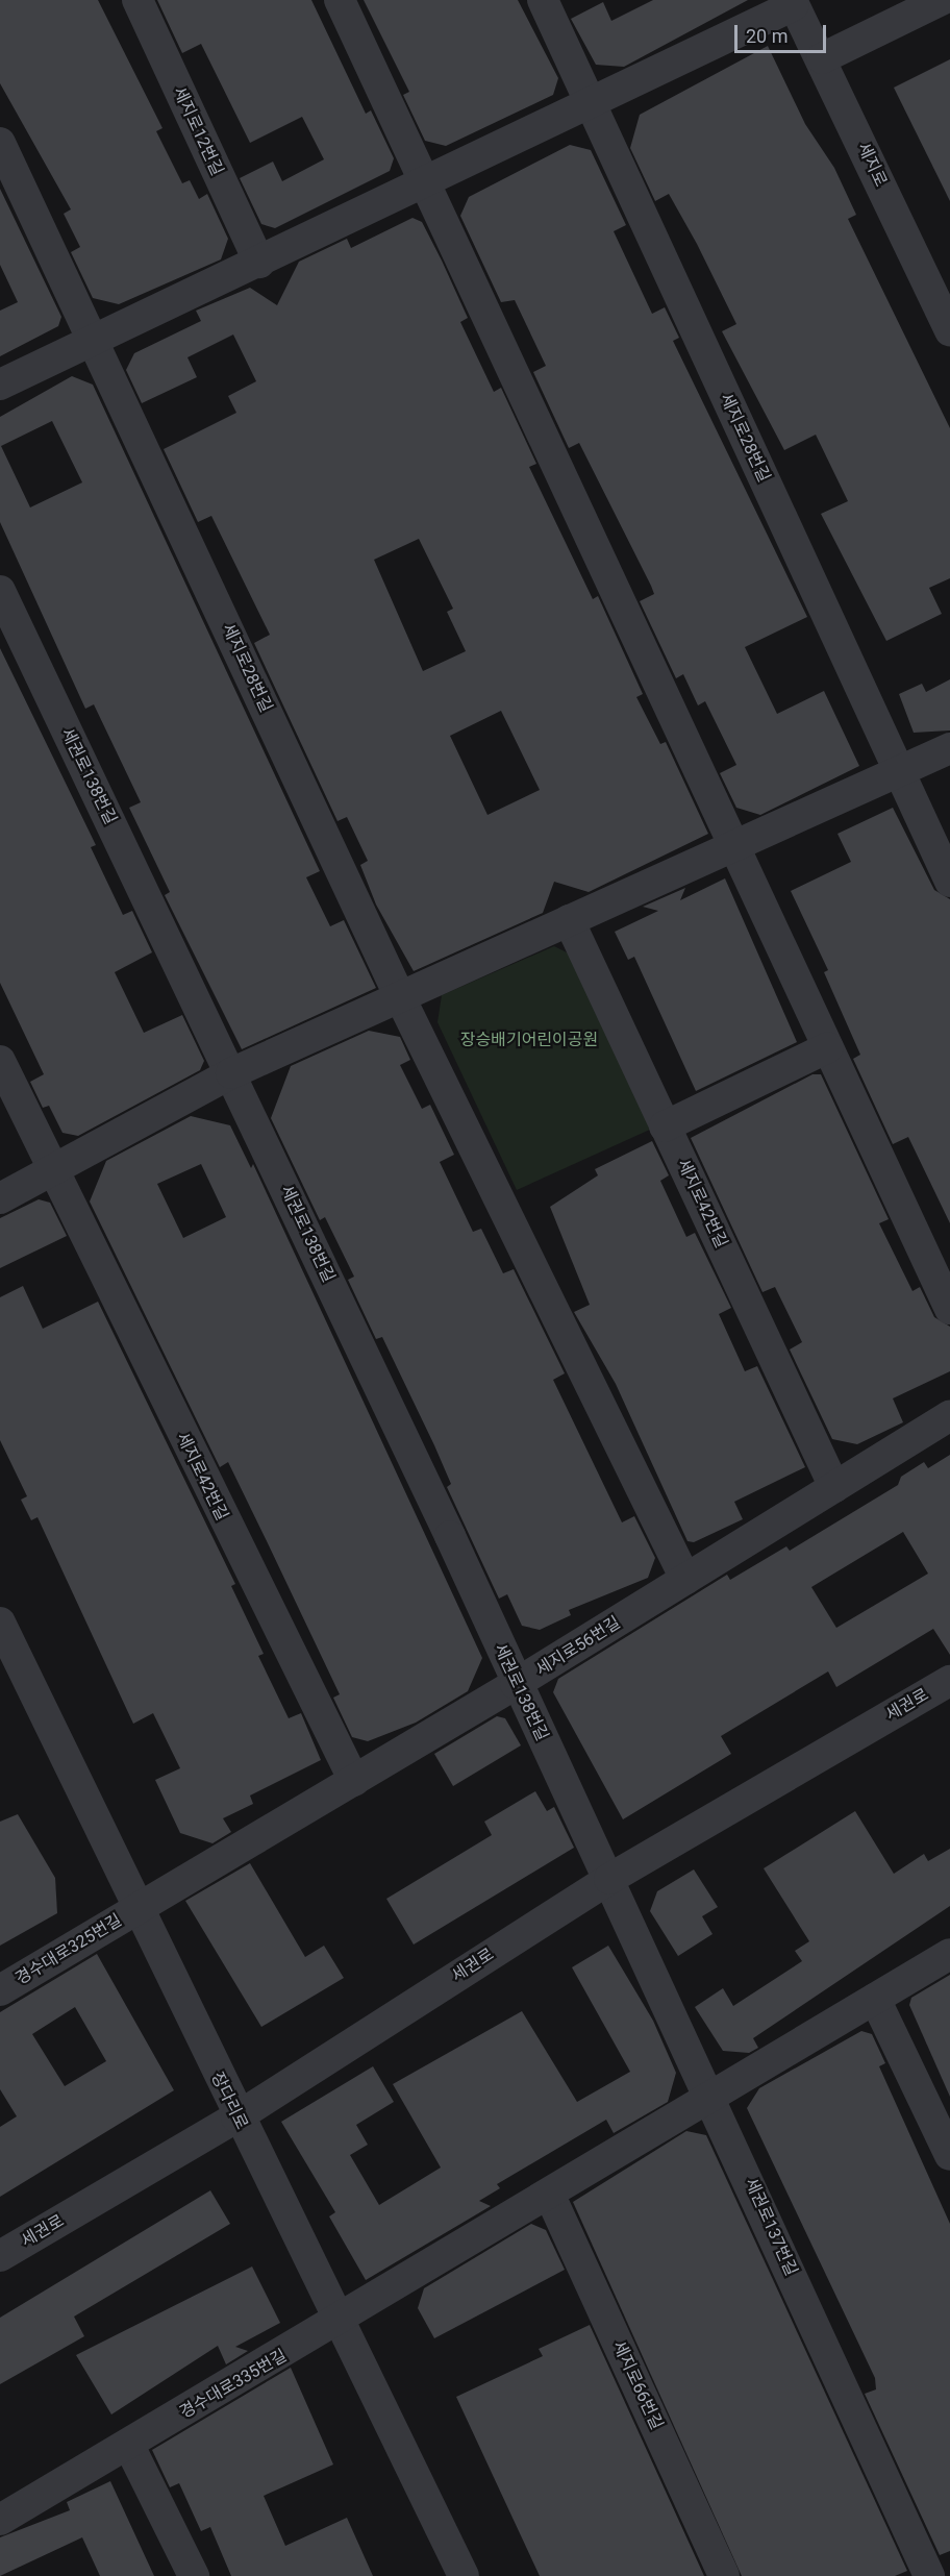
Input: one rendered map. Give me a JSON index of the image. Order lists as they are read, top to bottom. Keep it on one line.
{"streets":{"street":["세지로12번길","세지로","세지로28번길","세권로138번길","세지로42번길","세지로56번길","세권로","경수대로325번길","장다리로","세권로137번길","경수대로335번길","세지로66번길"]},"crossings":[["세권로138번길","세지로56번길"],["세권로138번길","세권로"],["세권로138번길","세권로137번길"],["세지로42번길","세지로56번길"],["세지로56번길","경수대로325번길"],["세지로56번길","장다리로"],["세권로","장다리로"],["세권로","세권로137번길"],["경수대로325번길","장다리로"],["장다리로","경수대로335번길"]],"parks":["장승배기어린이공원"],"scale_bar":"20 m"}
